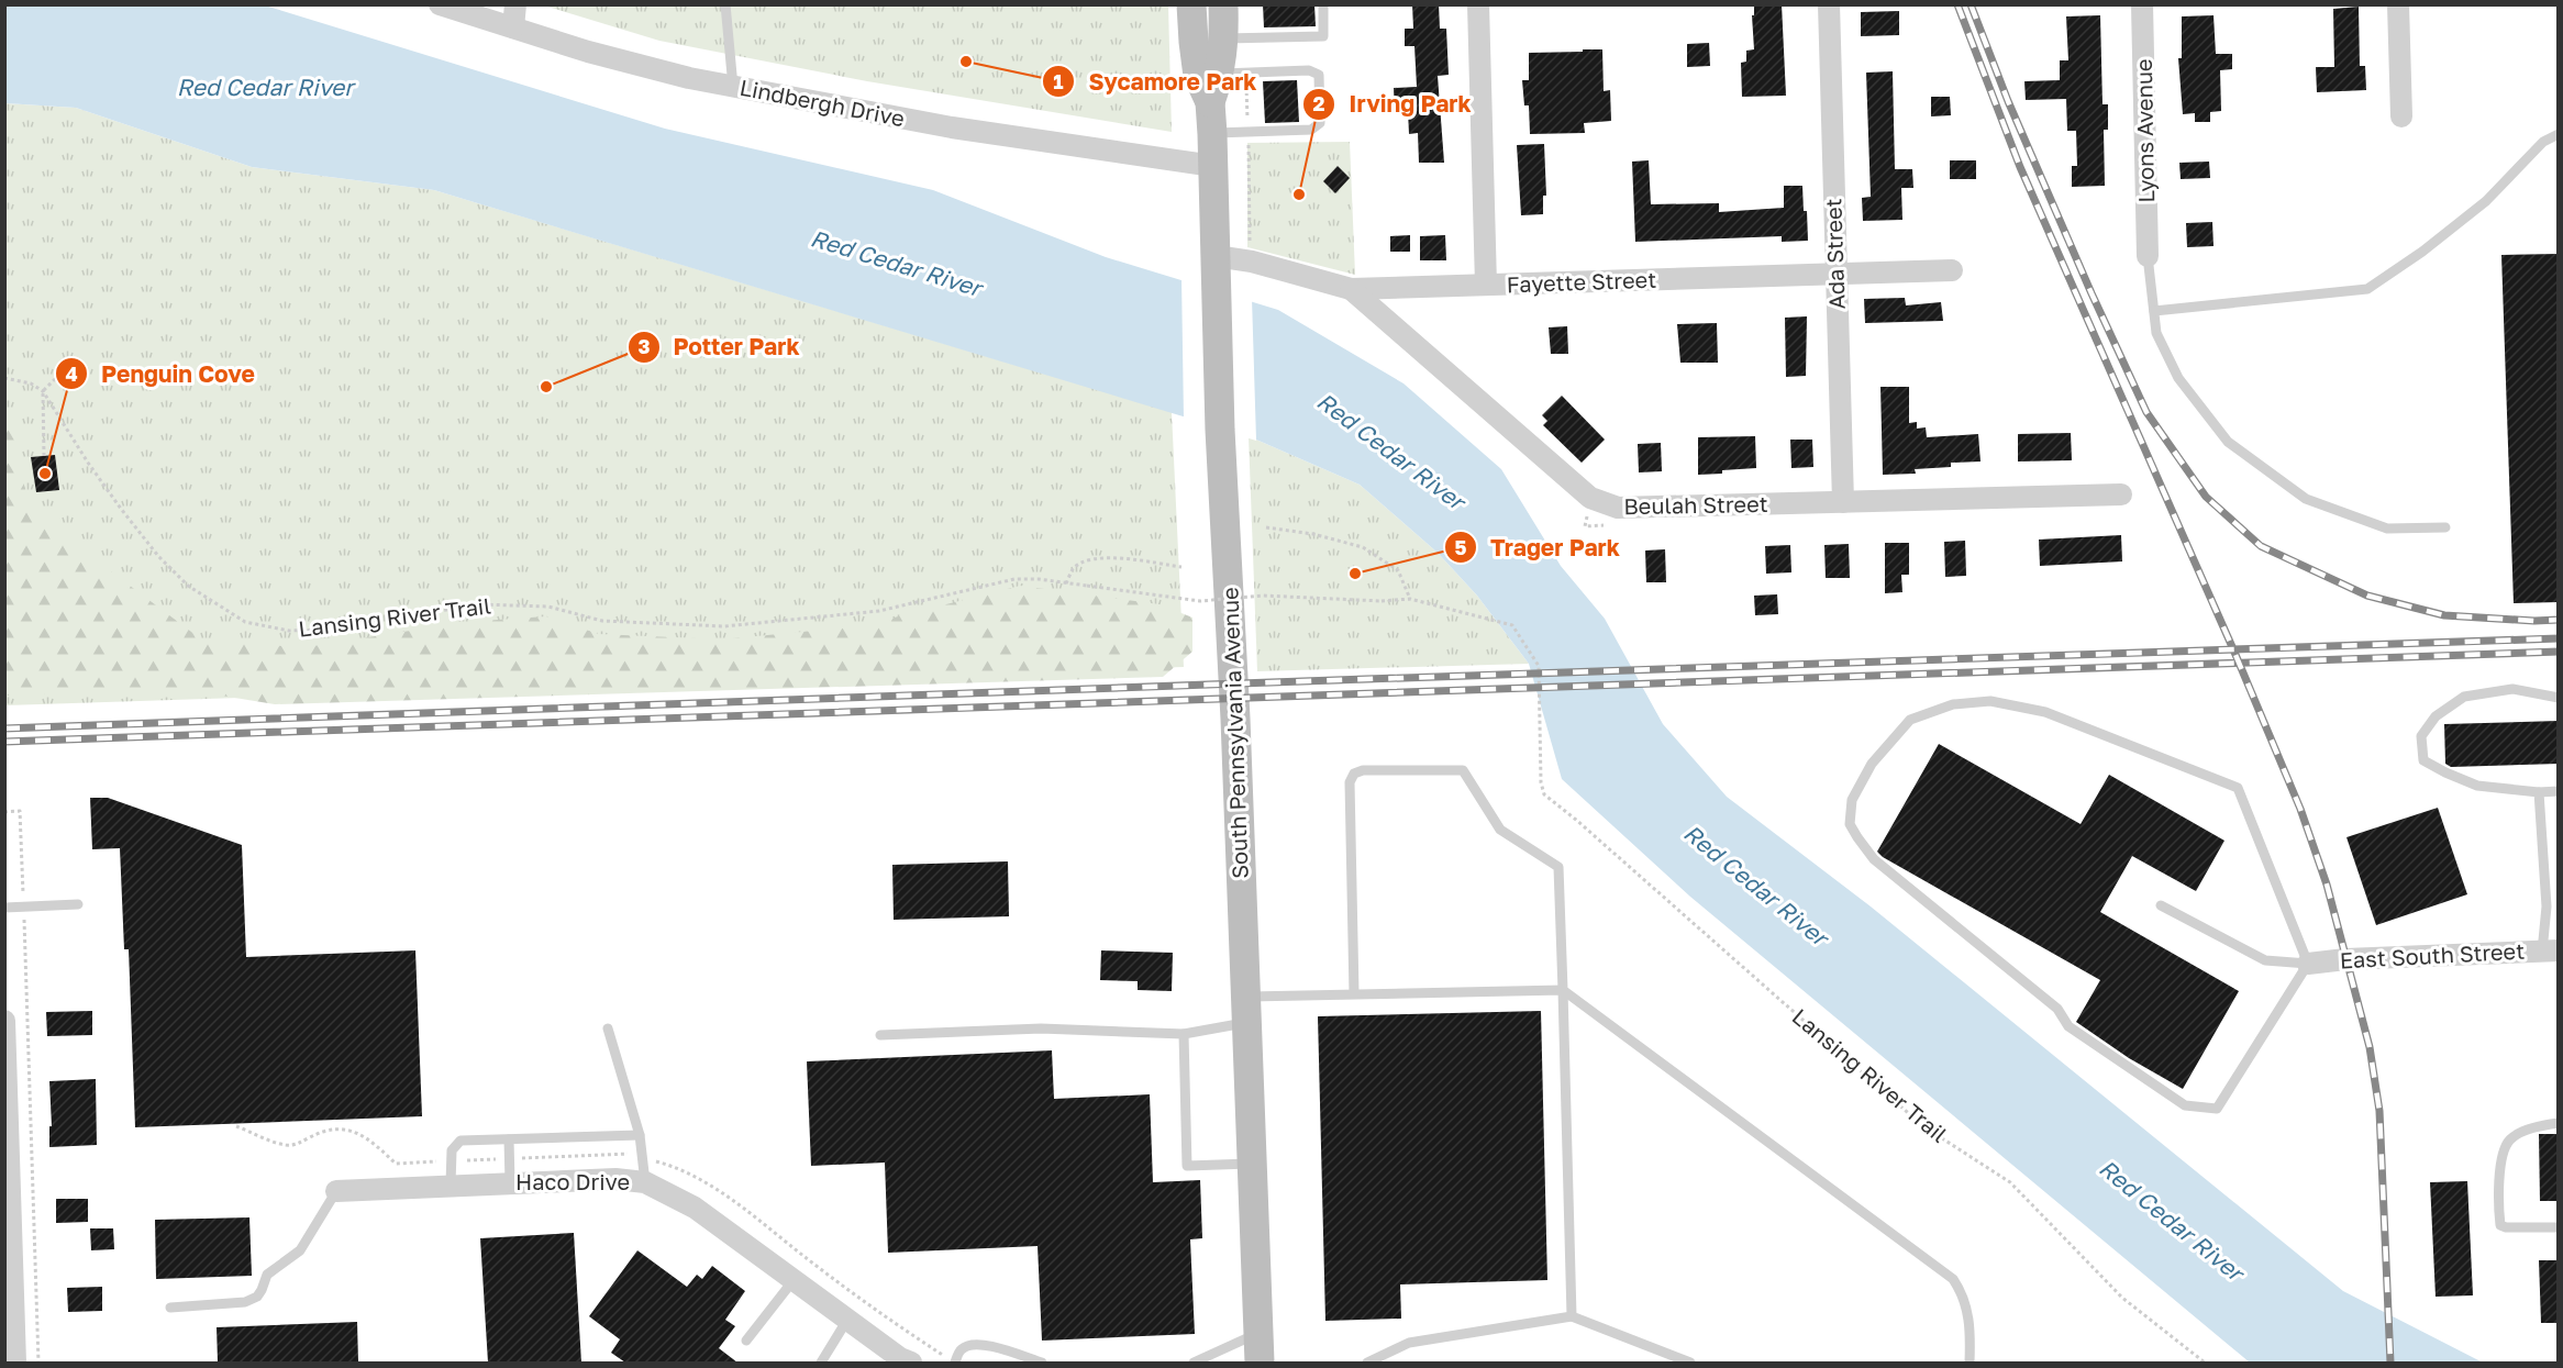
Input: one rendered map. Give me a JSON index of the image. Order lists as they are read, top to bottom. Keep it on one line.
{"streets":{"main road":["South Pennsylvania Avenue"],"street":["Lindbergh Drive","Lyons Avenue","Ada Street","Fayette Street","Beulah Street","East South Street","Haco Drive"],"path":["Lansing River Trail"]},"crossings":[["Lindbergh Drive","South Pennsylvania Avenue"],["Ada Street","Fayette Street"],["Ada Street","Beulah Street"],["Fayette Street","Beulah Street"],["Fayette Street","South Pennsylvania Avenue"]],"water":["Red Cedar River"],"places":["Sycamore Park","Irving Park","Potter Park","Penguin Cove","Trager Park"]}
